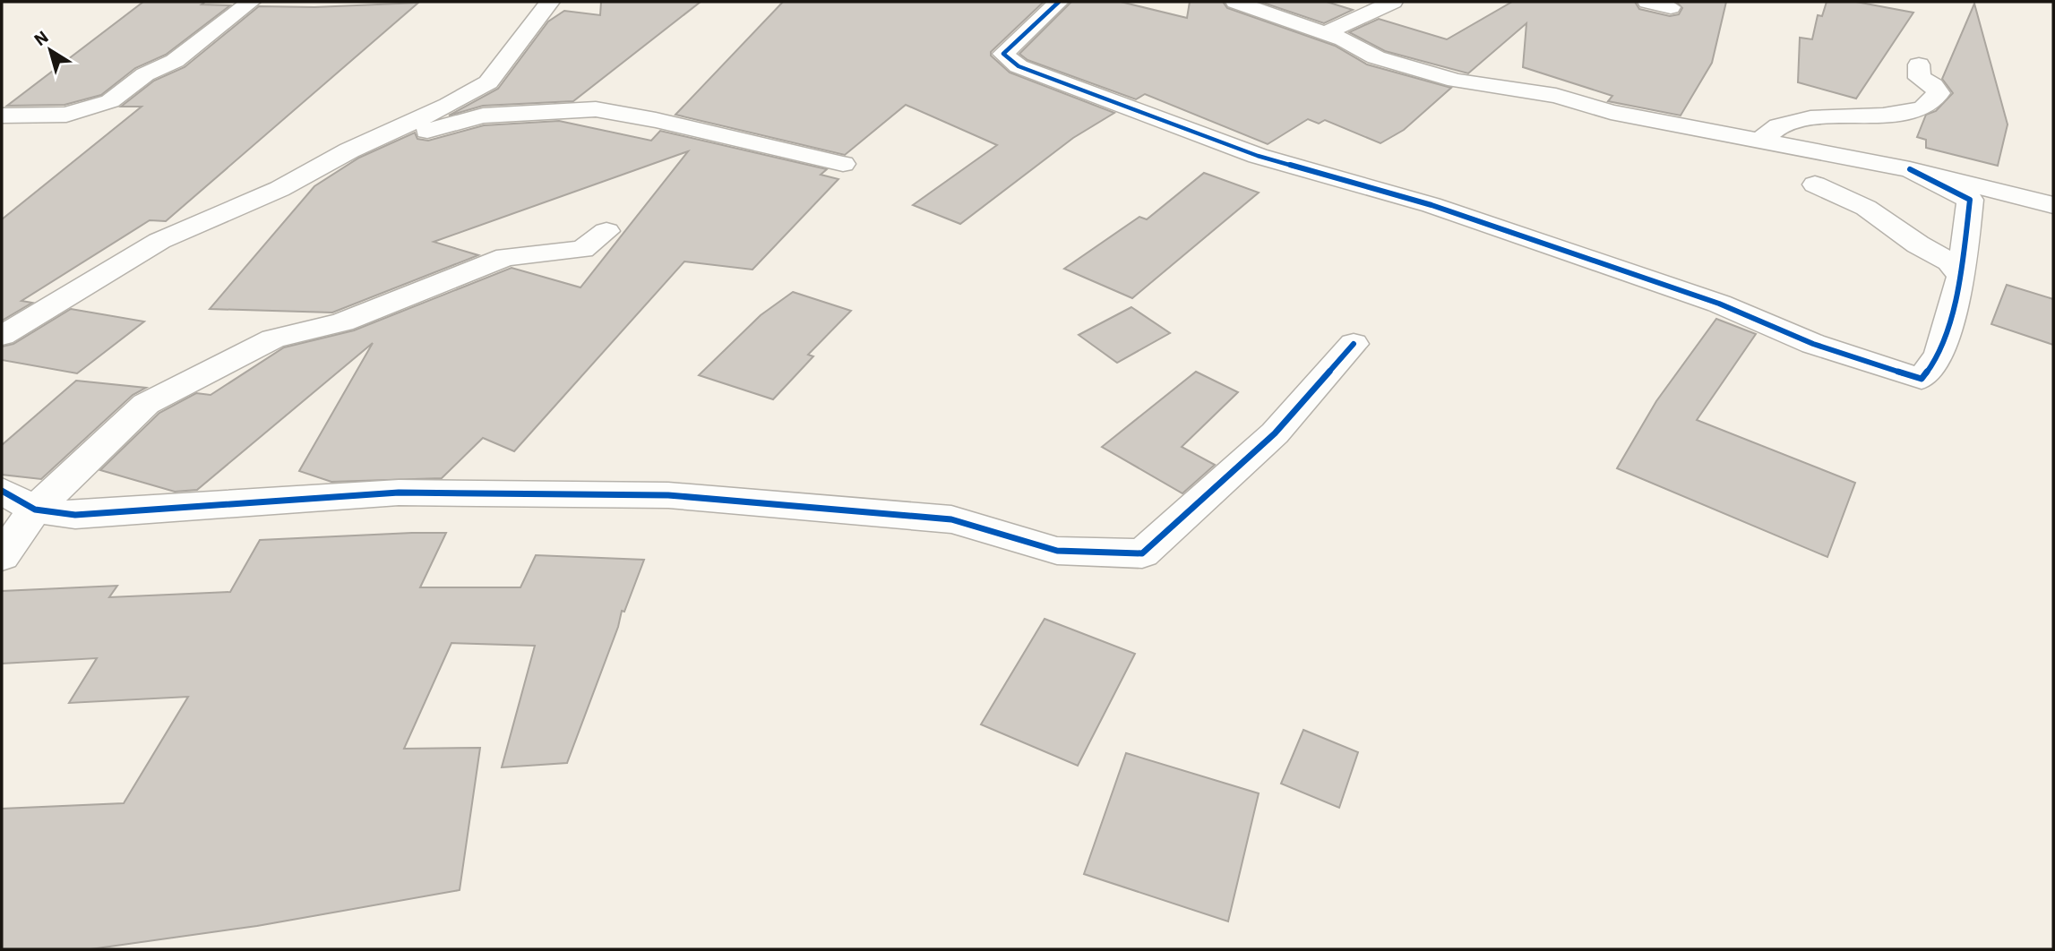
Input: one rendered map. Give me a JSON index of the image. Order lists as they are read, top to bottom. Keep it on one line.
{"north":"top left"}
